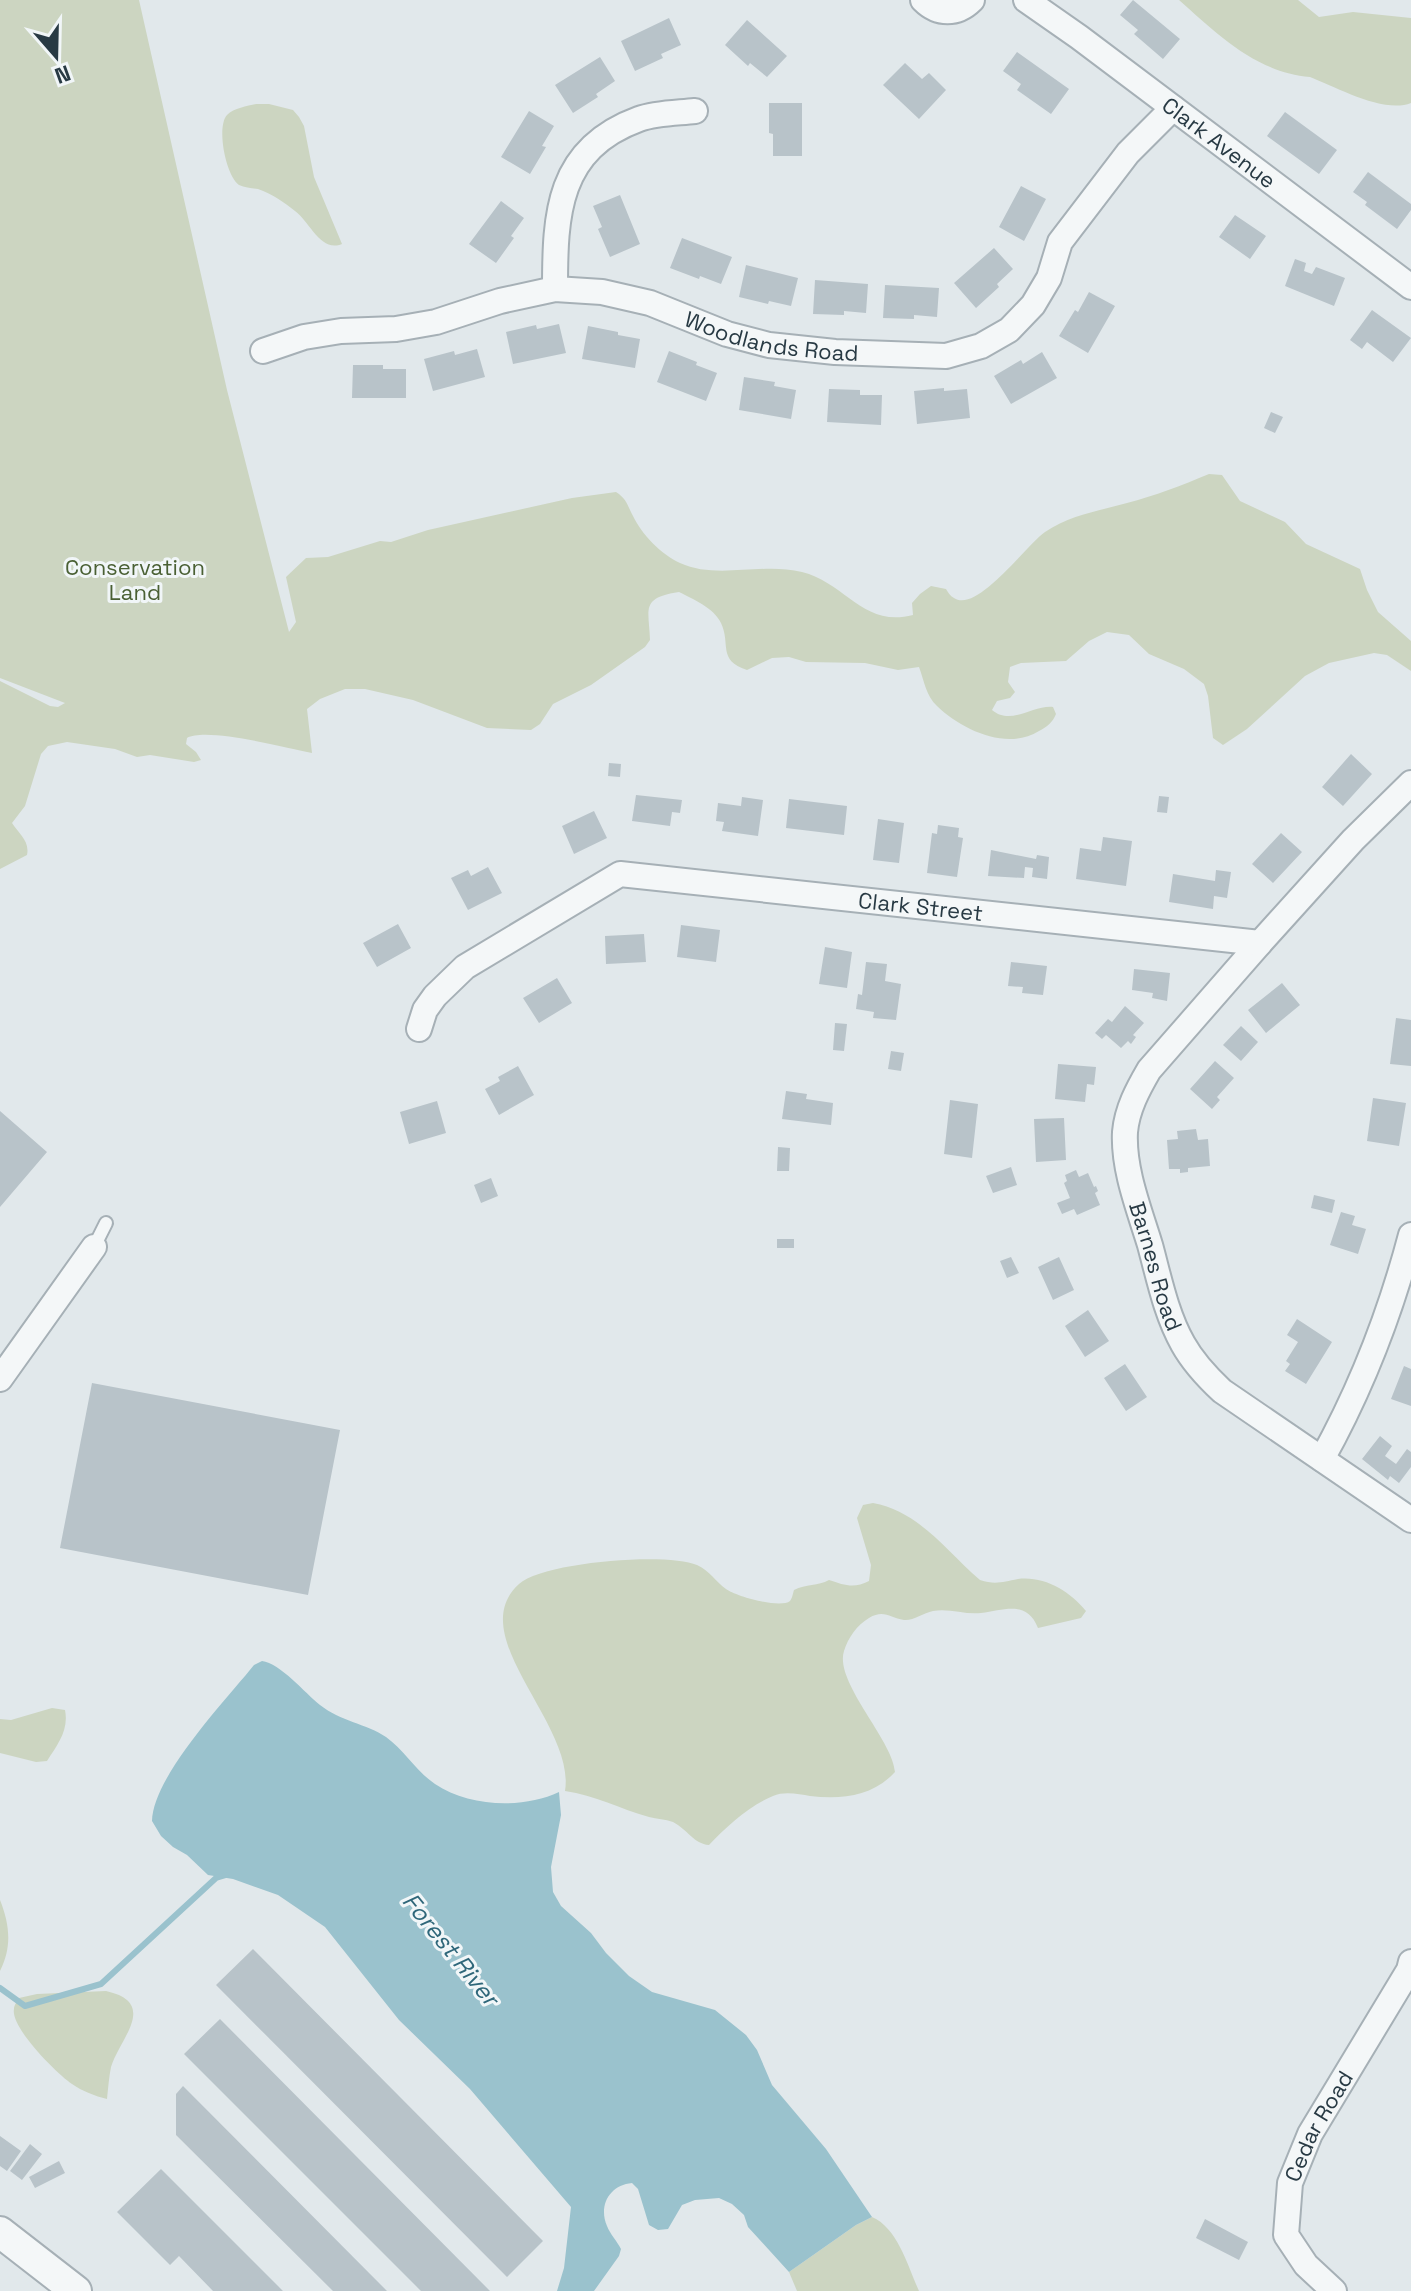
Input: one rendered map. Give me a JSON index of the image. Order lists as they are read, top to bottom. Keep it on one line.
{"streets":{"street":["Clark Avenue","Woodlands Road","Clark Street","Barnes Road","Cedar Road"]},"crossings":[["Clark Avenue","Woodlands Road"],["Clark Street","Barnes Road"]],"water":["Forest River"],"parks":["Conservation Land"],"north":"bottom"}
